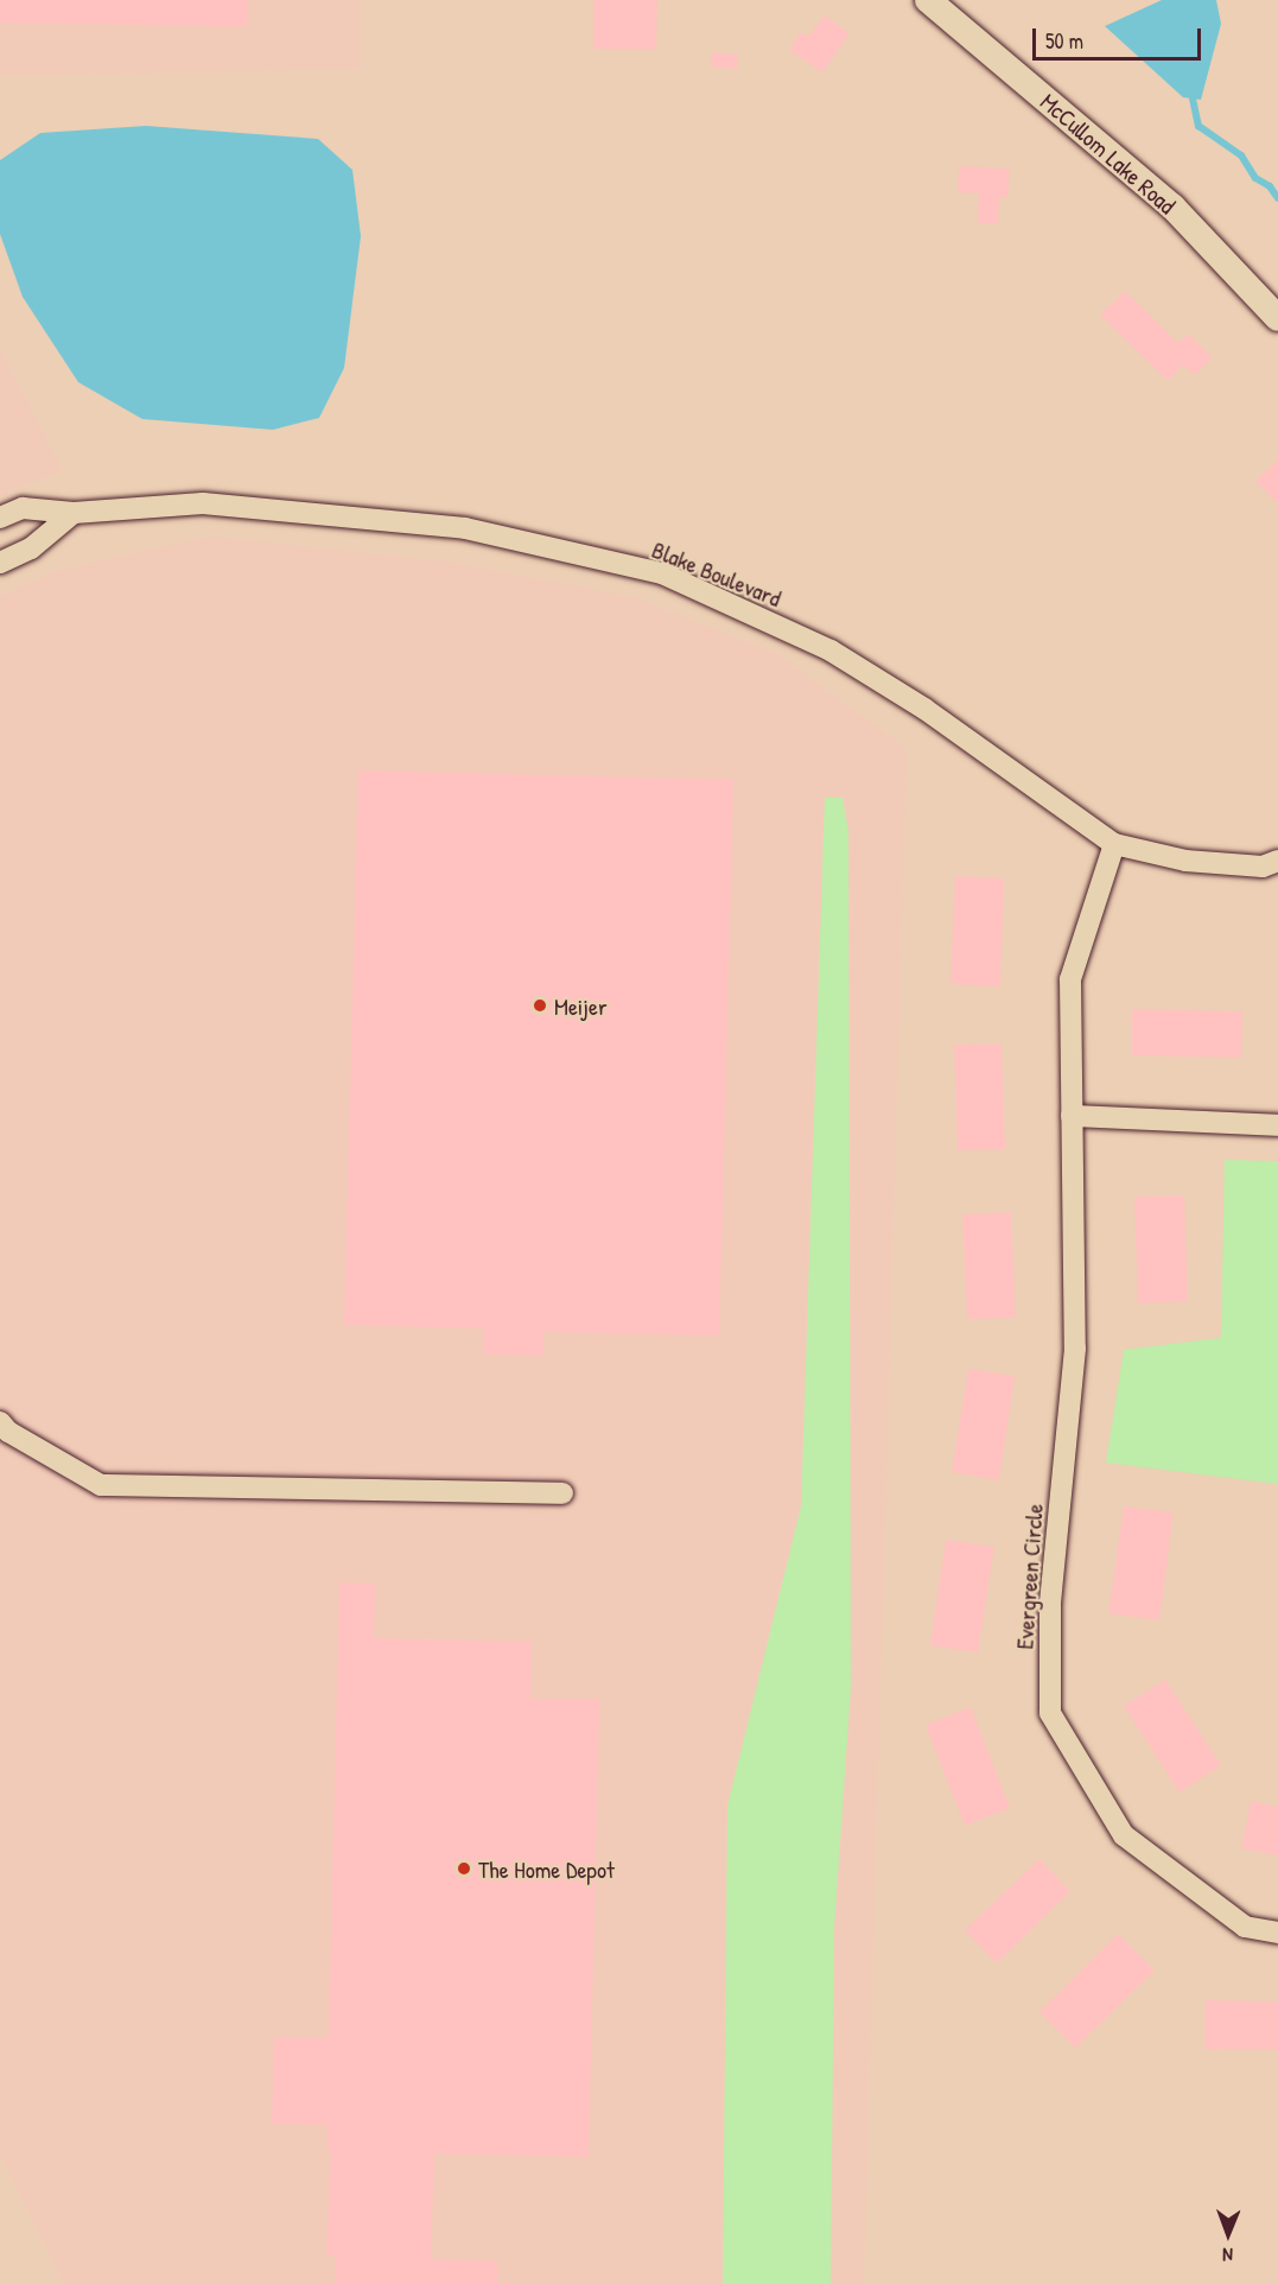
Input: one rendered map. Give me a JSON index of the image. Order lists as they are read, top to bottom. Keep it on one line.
{"streets":{"street":["McCullom Lake Road","Blake Boulevard","Evergreen Circle"]},"crossings":[["Blake Boulevard","Evergreen Circle"]],"places":["Meijer","The Home Depot"],"scale_bar":"50 m","north":"bottom"}
